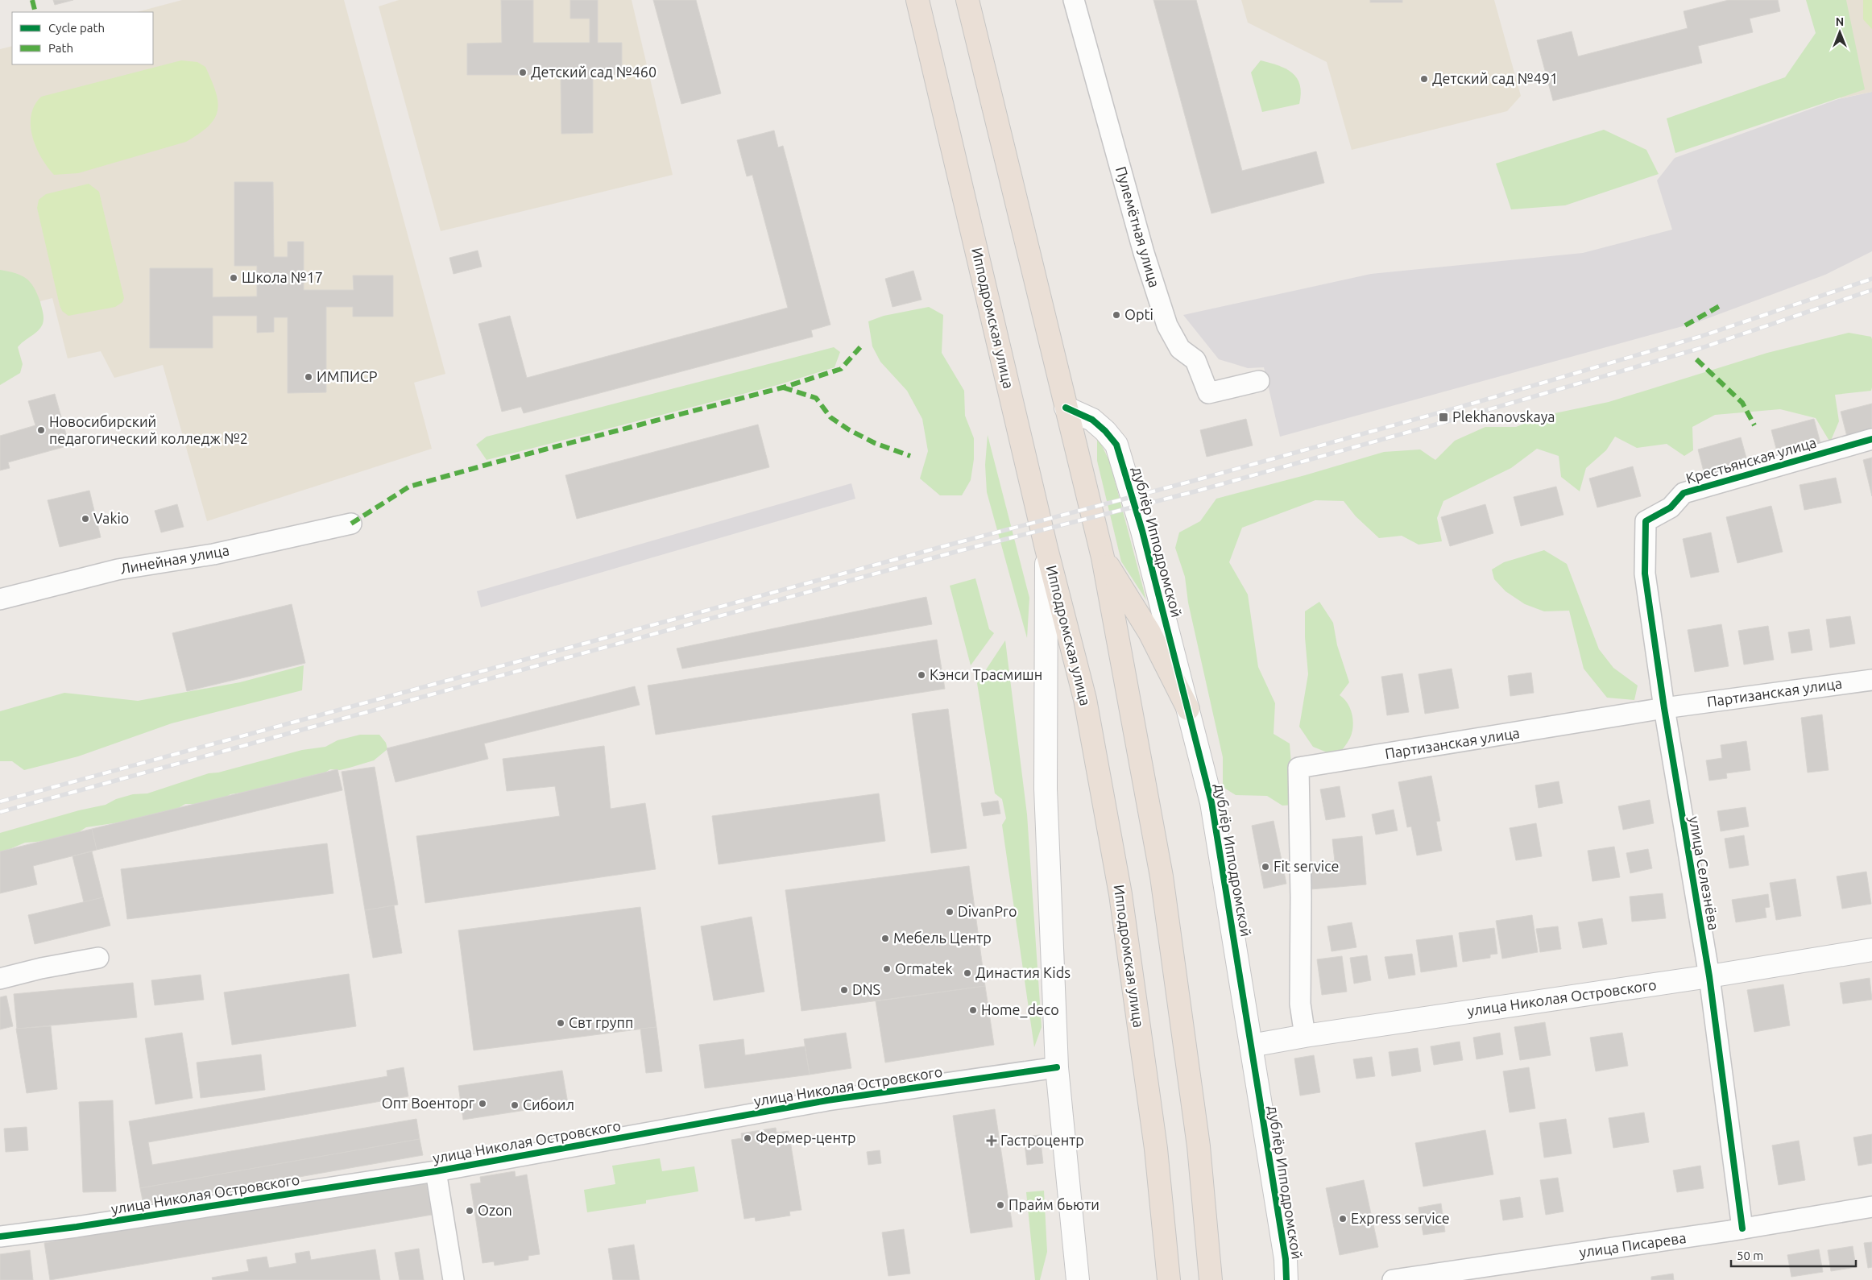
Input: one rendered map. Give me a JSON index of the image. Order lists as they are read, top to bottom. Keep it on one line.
{"streets":{"highway":["Ипподромская улица"],"street":["Пулемётная улица","Крестьянская улица","дублёр Ипподромской","Линейная улица","Партизанская улица","улица Селезнёва","улица Николая Островского","улица Писарева"]},"crossings":[["Крестьянская улица","улица Селезнёва"],["дублёр Ипподромской","улица Николая Островского"],["Партизанская улица","улица Селезнёва"],["Партизанская улица","улица Николая Островского"],["улица Селезнёва","улица Николая Островского"],["улица Селезнёва","улица Писарева"]],"places":{"other":["Детский сад №460","Детский сад №491","Школа №17","Opti","ИМПИСР","Новосибирский педагогический колледж №2","Vakio","Кэнси Трасмишн","Fit service","DivanPro","Мебель Центр","Ormatek","Династия Kids","DNS","Home_deco","Свт групп","Опт Военторг","Сибоил","Фермер-центр","Прайм бьюти","Ozon","Express service"],"transit":["Plekhanovskaya"],"health":["Гастроцентр"]},"legend":["Cycle path","Path"],"scale_bar":"50 m","north":"top"}
